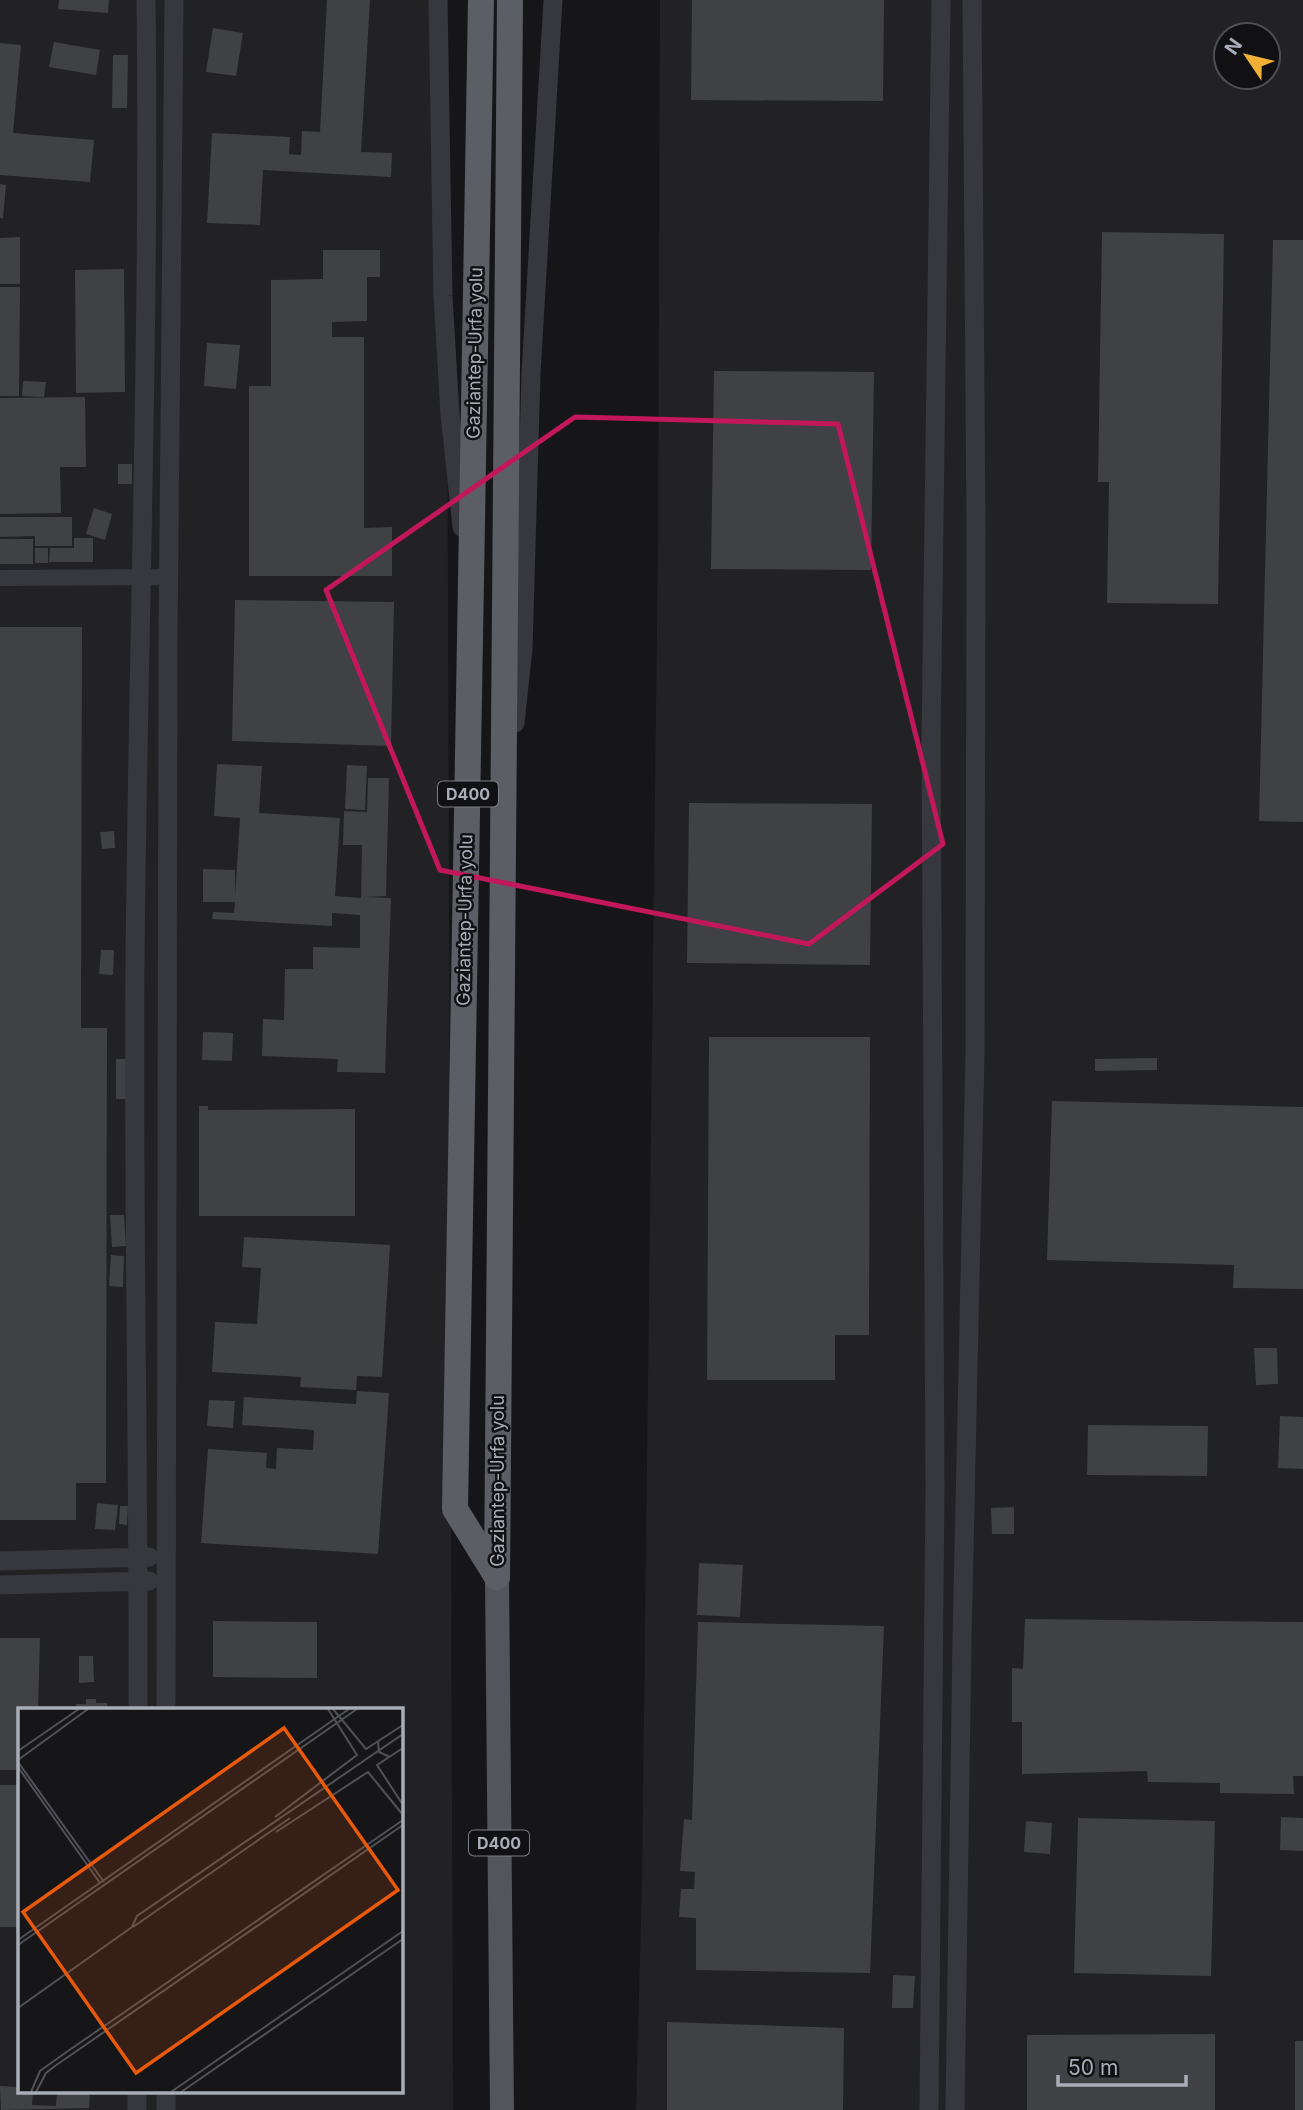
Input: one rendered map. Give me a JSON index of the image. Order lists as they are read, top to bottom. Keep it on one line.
{"streets":{"highway":["Gaziantep-Urfa yolu","D400"]},"scale_bar":"50 m","north":"top left"}
